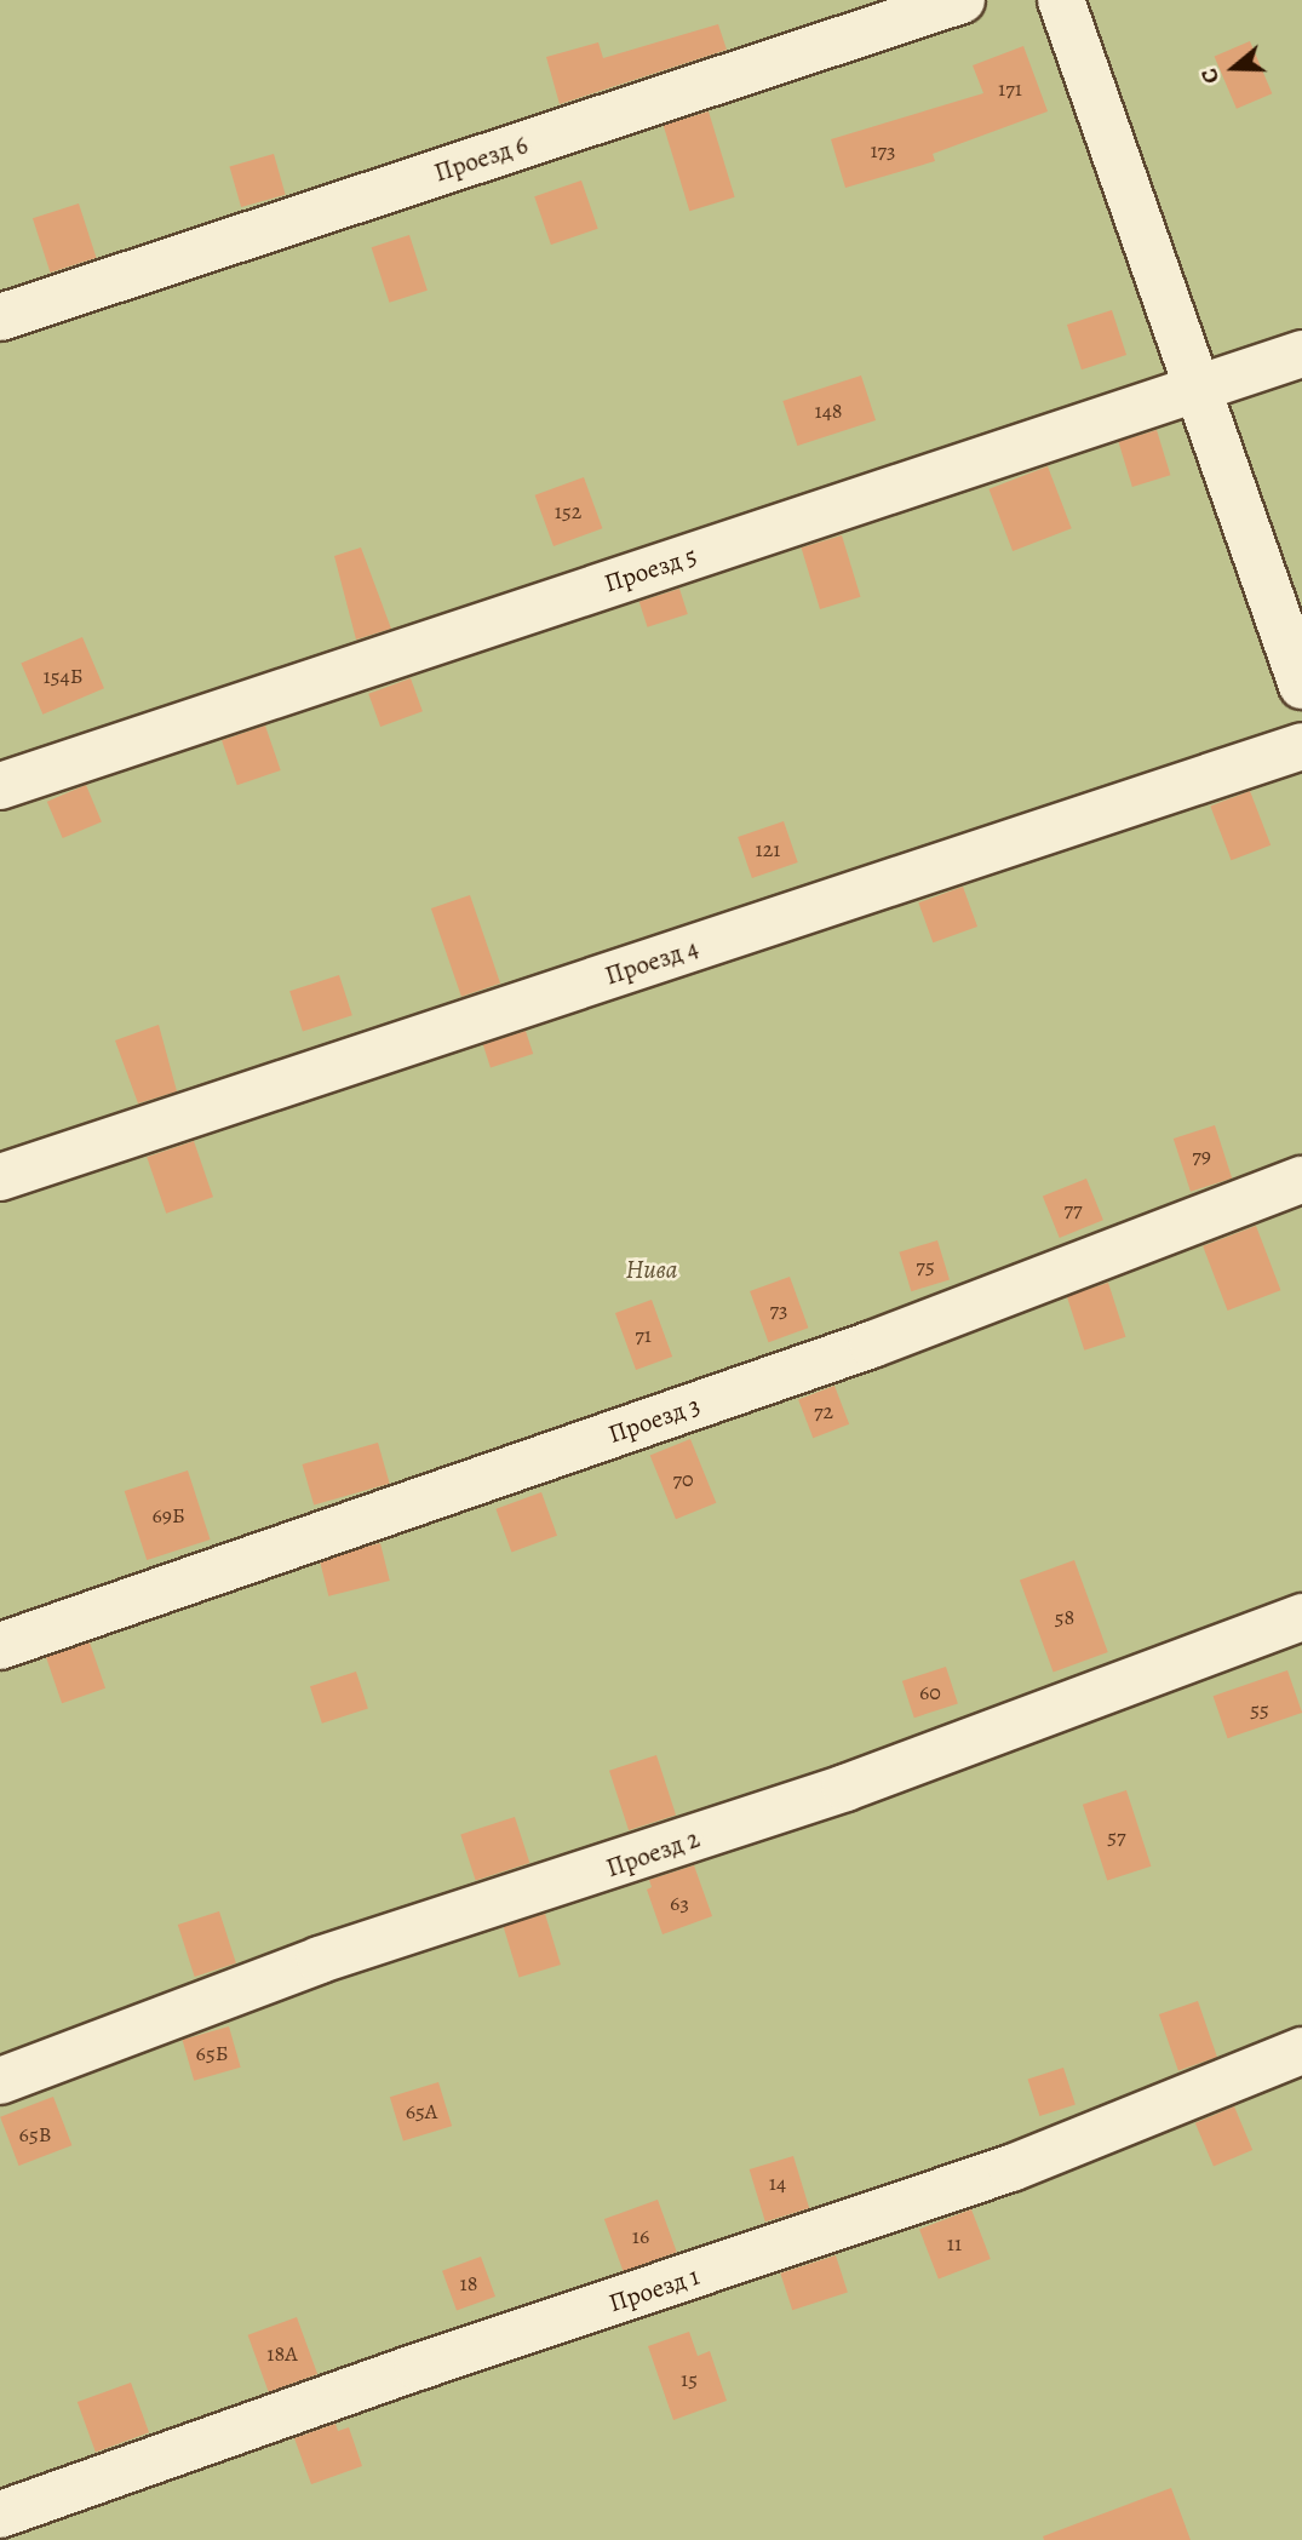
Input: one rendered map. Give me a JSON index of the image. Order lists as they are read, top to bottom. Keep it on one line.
{"streets":{"street":["Проезд 6","Проезд 5","Проезд 4","Проезд 3","Проезд 2","Проезд 1"]},"parks":["Нива"],"house_numbers":["171","173","148","152","154Б","121","79","77","75","73","71","72","70","69Б","58","60","55","57","63","65Б","65А","65В","14","16","11","18","18А","15"],"north":"left"}
